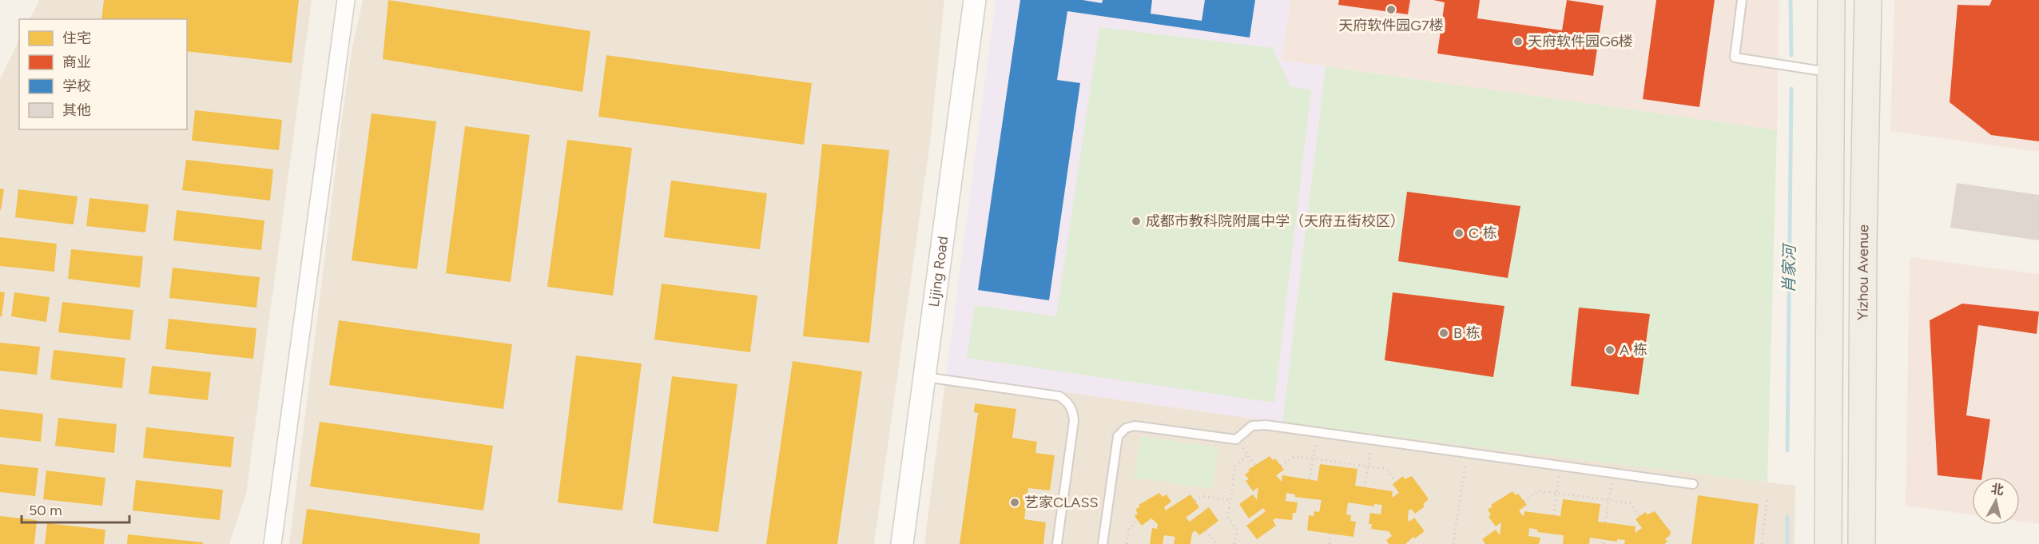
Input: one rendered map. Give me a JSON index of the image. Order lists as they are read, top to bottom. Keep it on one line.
{"streets":{"main road":["Yizhou Avenue"],"street":["Lijing Road"]},"water":["肖家河"],"places":["天府软件园G7楼","天府软件园G6楼","成都市教科院附属中学（天府五街校区）","C 栋","B 栋","A 栋","艺家CLASS"],"legend":["住宅","商业","学校","其他"],"scale_bar":"50 m","north":"top"}
